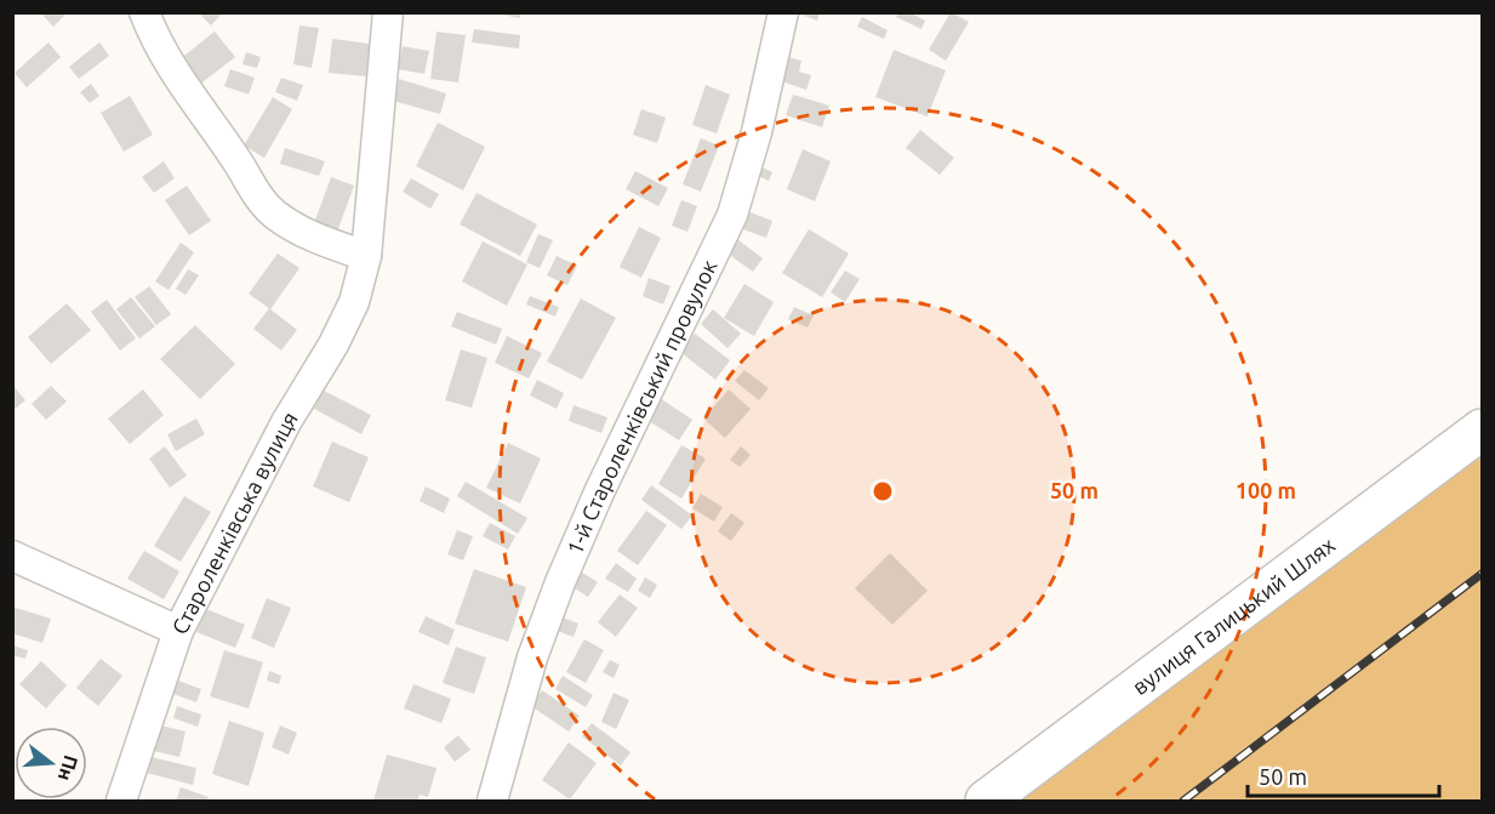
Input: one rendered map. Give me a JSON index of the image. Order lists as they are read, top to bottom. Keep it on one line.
{"streets":{"highway":["вулиця Галицький Шлях"],"street":["1-й Староленківський провулок","Староленківська вулиця"]},"scale_bar":"50 m","north":"right","rings":["50 m","100 m"]}
